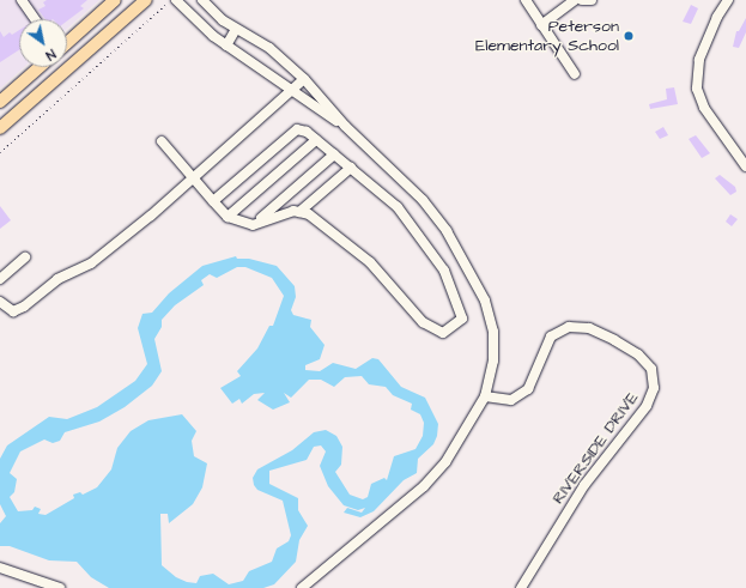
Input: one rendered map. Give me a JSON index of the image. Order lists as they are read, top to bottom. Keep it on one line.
{"streets":{"street":["RIVERSIDE DRIVE"]},"places":["Peterson Elementary School"],"north":"bottom right"}
